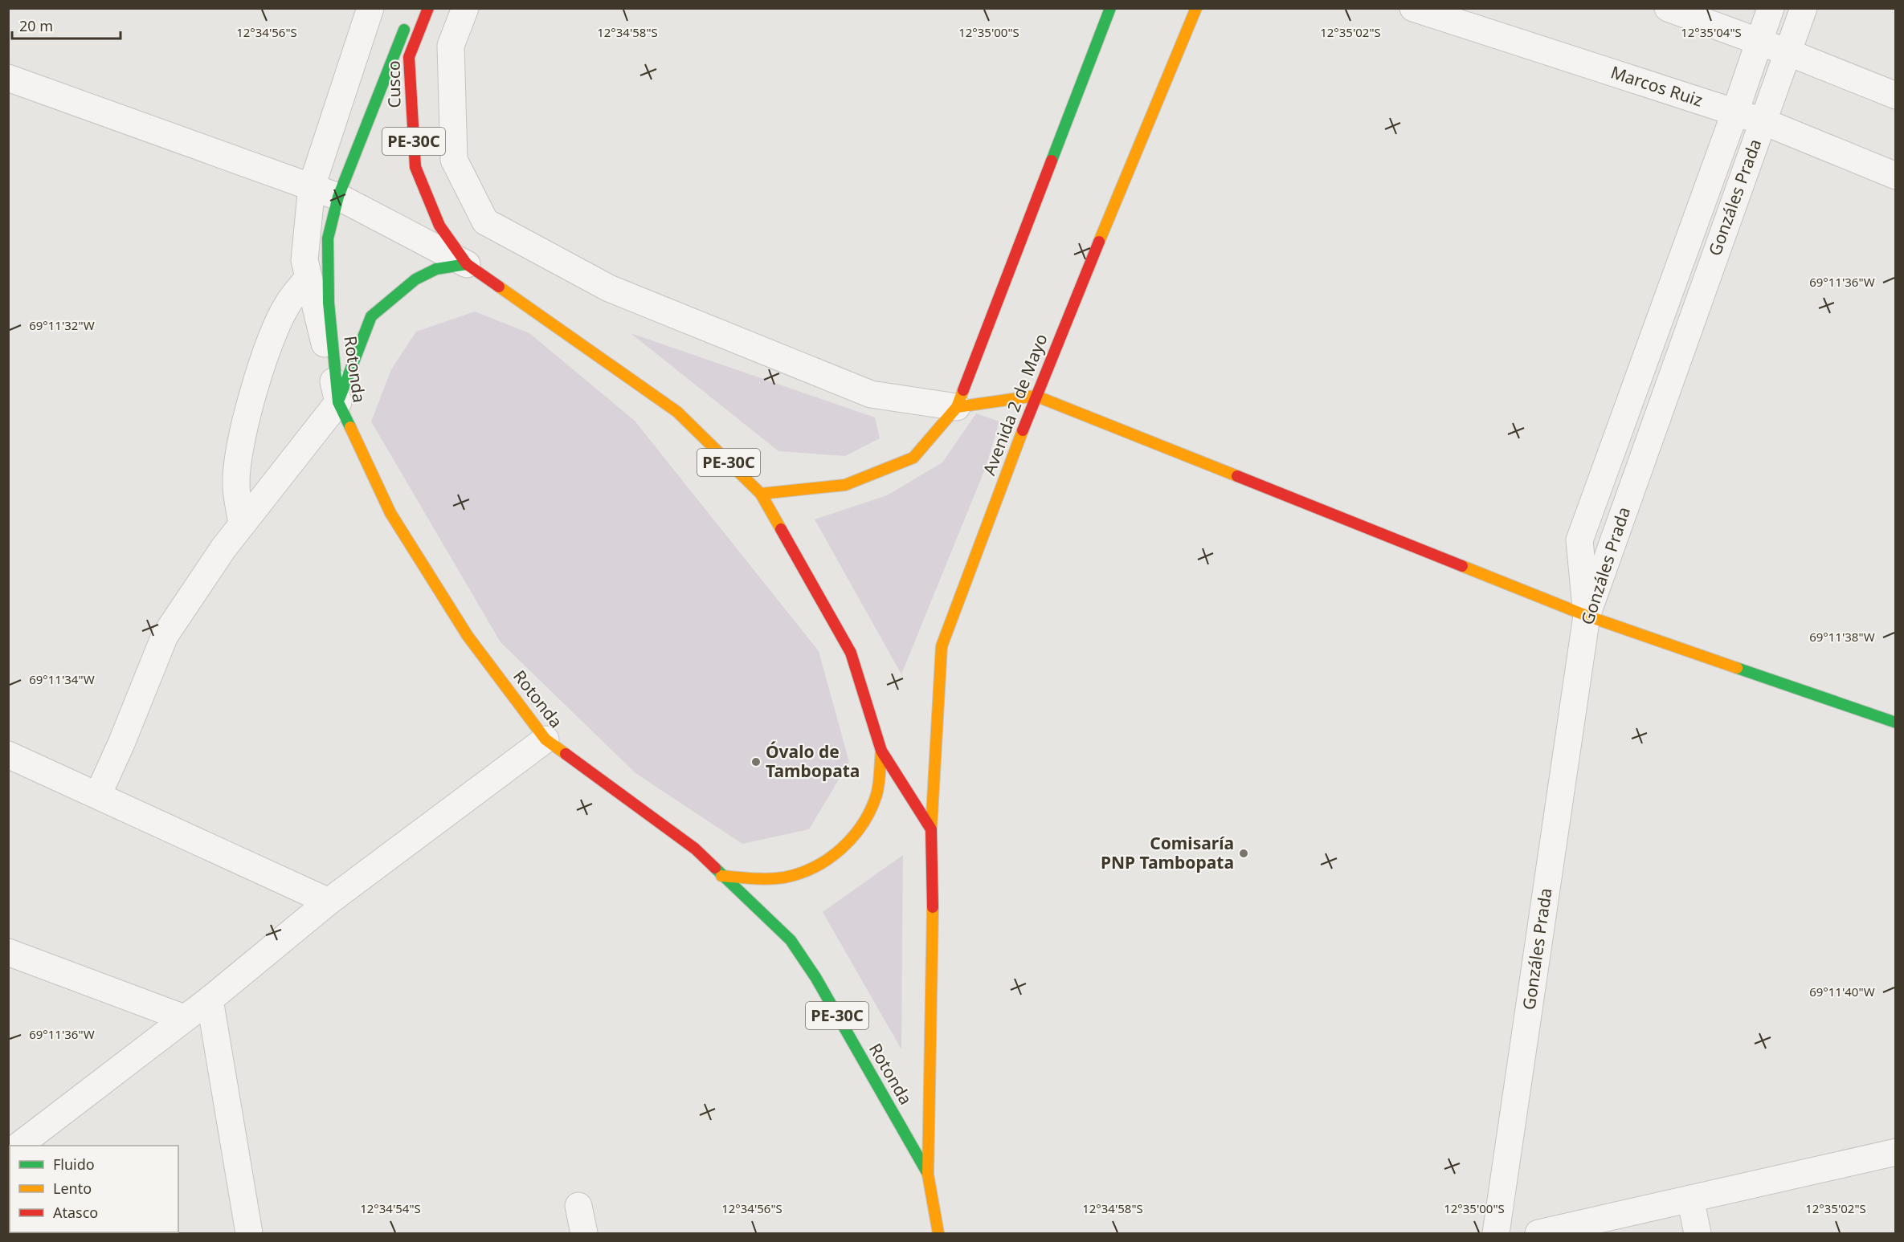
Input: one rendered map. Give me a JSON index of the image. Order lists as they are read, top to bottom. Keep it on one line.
{"streets":{"main road":["Cusco","PE-30C","Rotonda","Avenida 2 de Mayo"],"street":["Marcos Ruiz","Gonzáles Prada"]},"crossings":[["Cusco","PE-30C"],["Cusco","Rotonda"],["Marcos Ruiz","Gonzáles Prada"],["PE-30C","Rotonda"],["PE-30C","Avenida 2 de Mayo"]],"places":["Óvalo de Tambopata","Comisaría PNP Tambopata"],"legend":["Fluido","Lento","Atasco"],"scale_bar":"20 m","coordinates":["12°34'56\"S","12°34'58\"S","12°35'00\"S","12°35'02\"S","12°35'04\"S","69°11'36\"W","69°11'32\"W","69°11'38\"W","69°11'34\"W","69°11'40\"W","12°34'54\"S"]}
